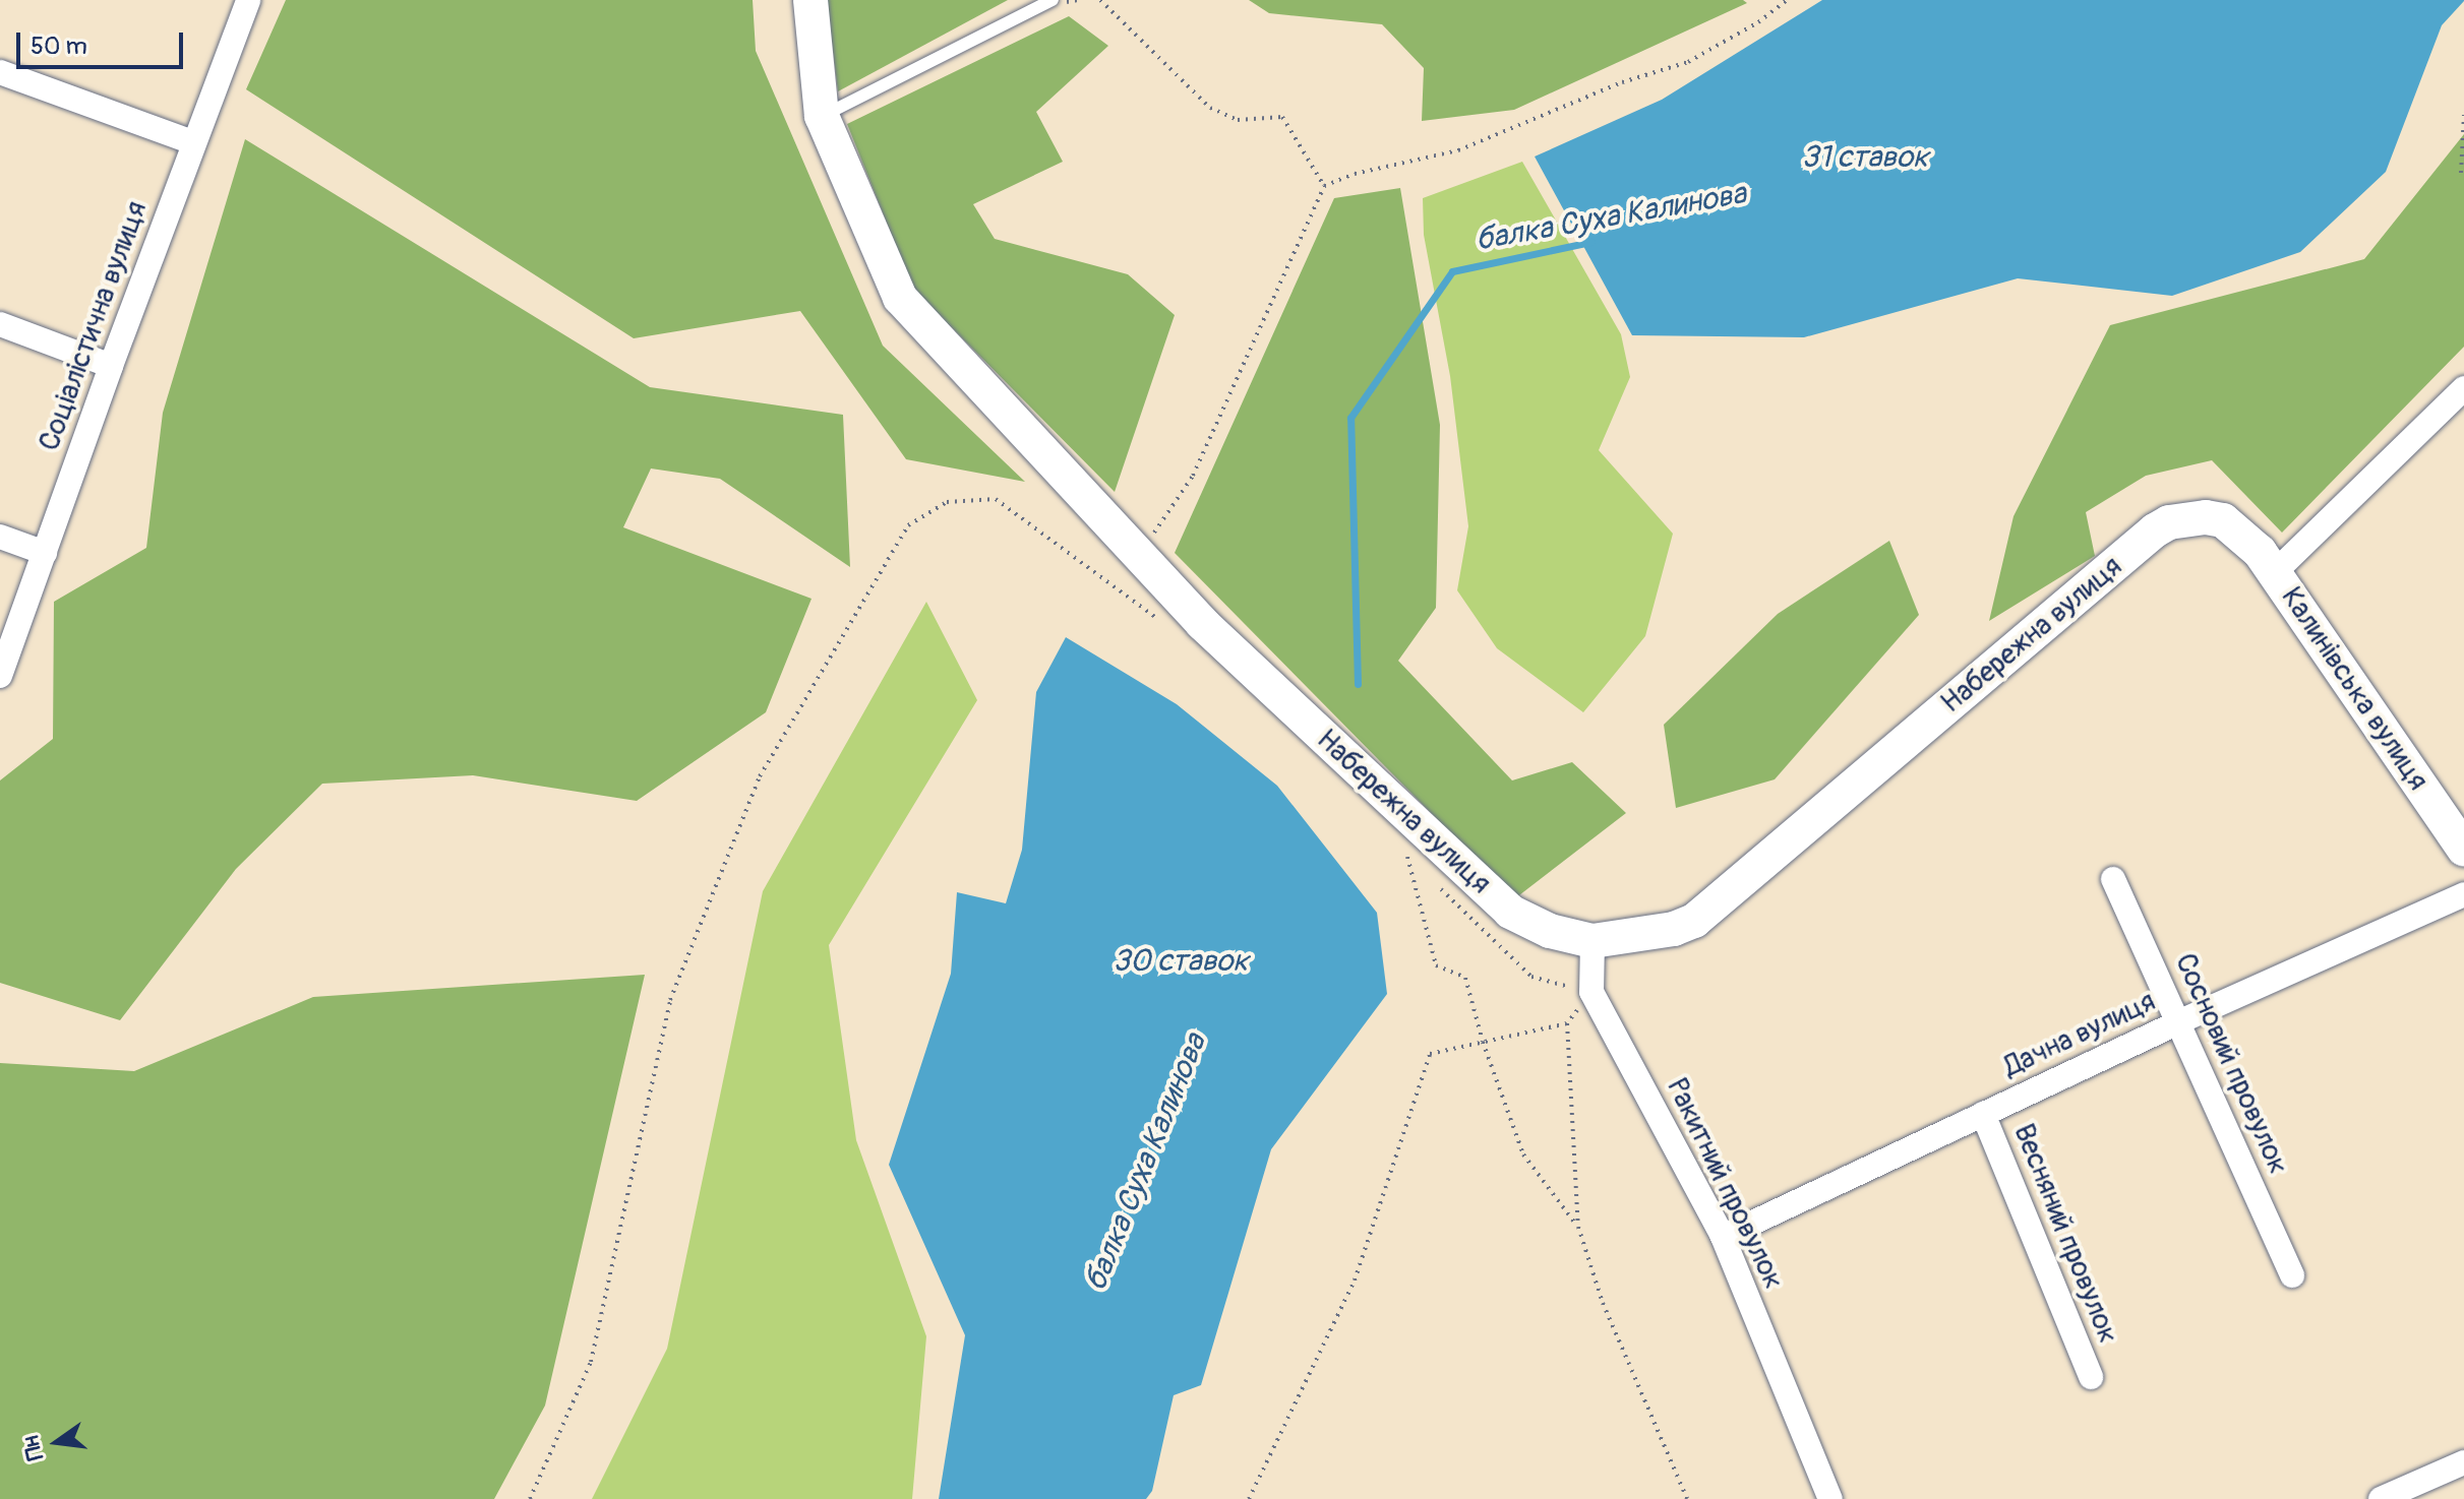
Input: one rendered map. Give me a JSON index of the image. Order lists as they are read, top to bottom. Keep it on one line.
{"streets":{"street":["Соціалістична вулиця","Набережна вулиця","Калинівська вулиця","Дачна вулиця","Сосновий провулок","Ракитний провулок","Весняний провулок"]},"crossings":[["Набережна вулиця","Калинівська вулиця"],["Набережна вулиця","Ракитний провулок"],["Дачна вулиця","Сосновий провулок"],["Дачна вулиця","Ракитний провулок"],["Дачна вулиця","Весняний провулок"]],"water":["31 ставок","балка Суха Калинова","30 ставок"],"scale_bar":"50 m","north":"left"}
